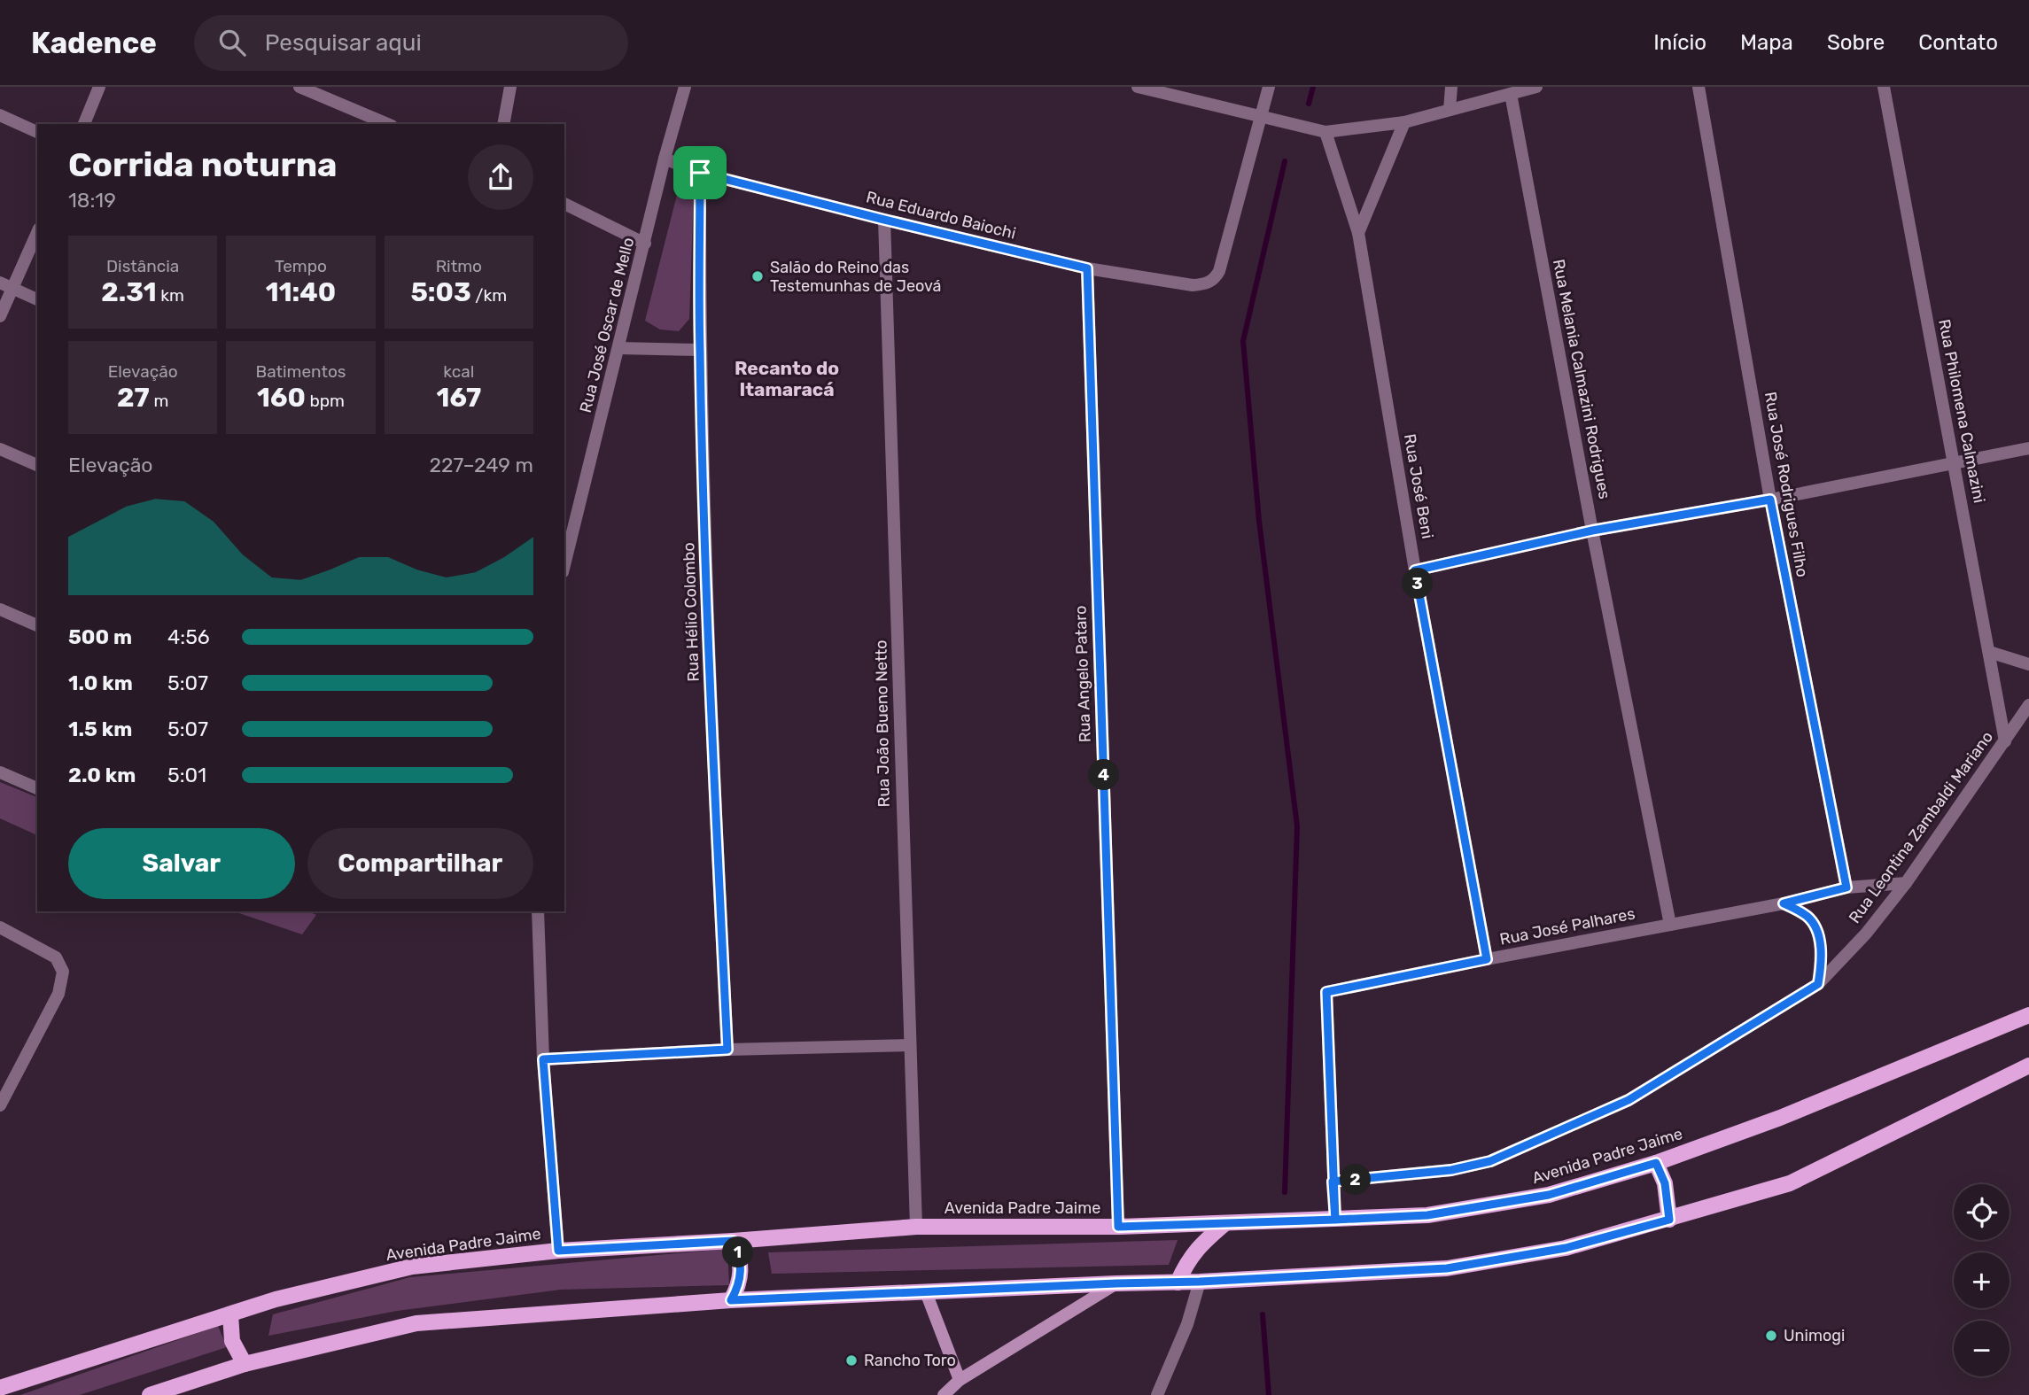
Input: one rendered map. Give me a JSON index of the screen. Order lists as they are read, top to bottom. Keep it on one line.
{"streets":{"main road":["Avenida Padre Jaime"],"street":["Rua Eduardo Baiochi","Rua José Oscar de Mello","Rua Melania Calmazini Rodrigues","Rua Philomena Calmazini","Rua José Rodrigues Filho","Rua José Beni","Rua Hélio Colombo","Rua Angelo Pataro","Rua João Bueno Netto","Rua Leontina Zambaldi Mariano","Rua José Palhares"]},"crossings":[["Rua Eduardo Baiochi","Rua José Oscar de Mello"],["Rua Eduardo Baiochi","Rua Hélio Colombo"],["Rua Eduardo Baiochi","Rua Angelo Pataro"],["Rua Eduardo Baiochi","Rua João Bueno Netto"],["Rua Melania Calmazini Rodrigues","Rua José Palhares"],["Rua Philomena Calmazini","Rua Leontina Zambaldi Mariano"],["Rua José Rodrigues Filho","Rua José Palhares"],["Rua José Beni","Rua José Palhares"],["Rua Angelo Pataro","Avenida Padre Jaime"],["Rua João Bueno Netto","Avenida Padre Jaime"],["Rua Leontina Zambaldi Mariano","Rua José Palhares"],["Rua José Palhares","Avenida Padre Jaime"]],"districts":["Recanto do Itamaracá"],"places":["Salão do Reino das Testemunhas de Jeová","Unimogi","Rancho Toro"],"page":{"header":"Kadence","search":"Pesquisar aqui","nav":["Início","Mapa","Sobre","Contato"],"heading":["Corrida noturna","18:19"],"stats":[["Distância","2.31 km"],["Tempo","11:40"],["Ritmo","5:03 /km"],["Elevação","27 m"],["Batimentos","160 bpm"],["kcal","167"]],"chart":["Elevação","227–249 m"],"pins":["3","4","2","1"],"list":[{"name":"500 m","note":"4:56"},{"name":"1.0 km","note":"5:07"},{"name":"1.5 km","note":"5:07"},{"name":"2.0 km","note":"5:01"}],"buttons":["Salvar","Compartilhar"],"map_buttons":["+","−"]}}
